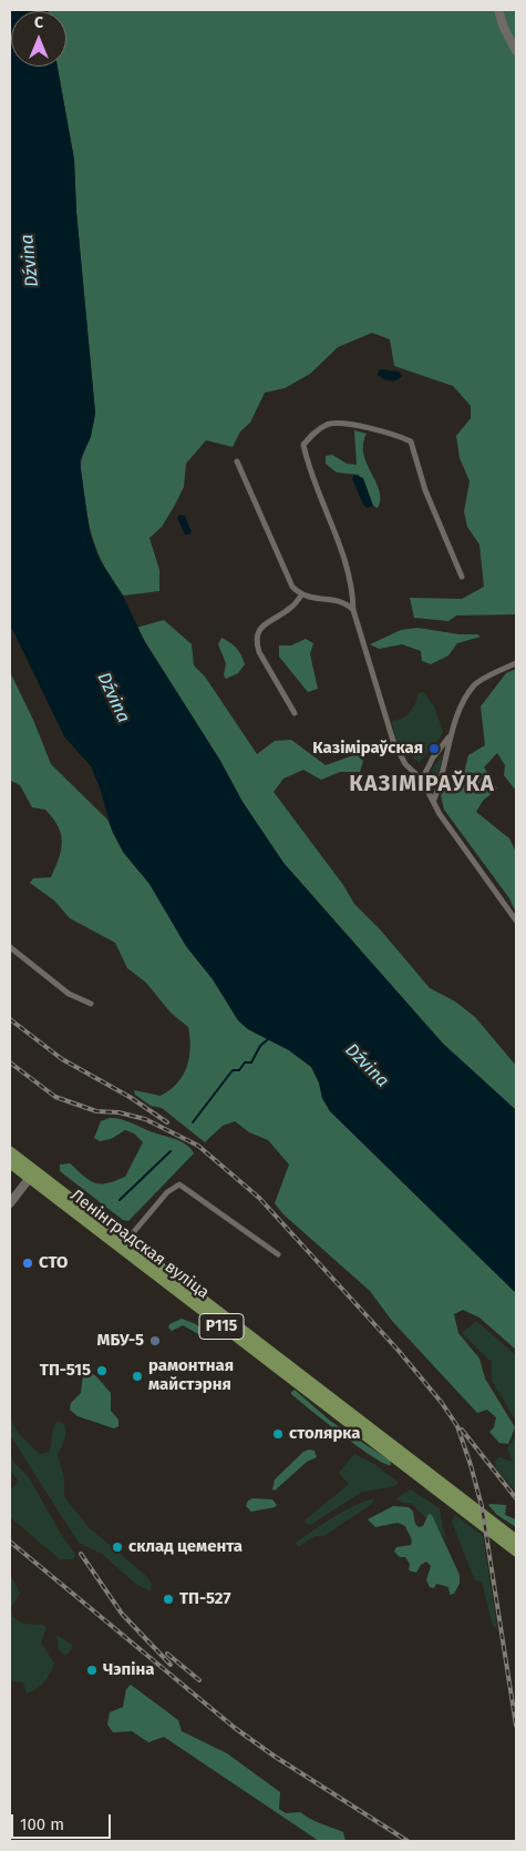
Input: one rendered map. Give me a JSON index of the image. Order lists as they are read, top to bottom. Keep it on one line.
{"streets":{"main road":["Ленінградская вуліца","Р115"]},"districts":["КАЗІМІРАЎКА"],"water":["Dźvina"],"places":["Казіміраўская","СТО","МБУ-5","ТП-515","рамонтная майстэрня","столярка","склад цемента","ТП-527","Чэпіна"],"scale_bar":"100 m","north":"top"}
